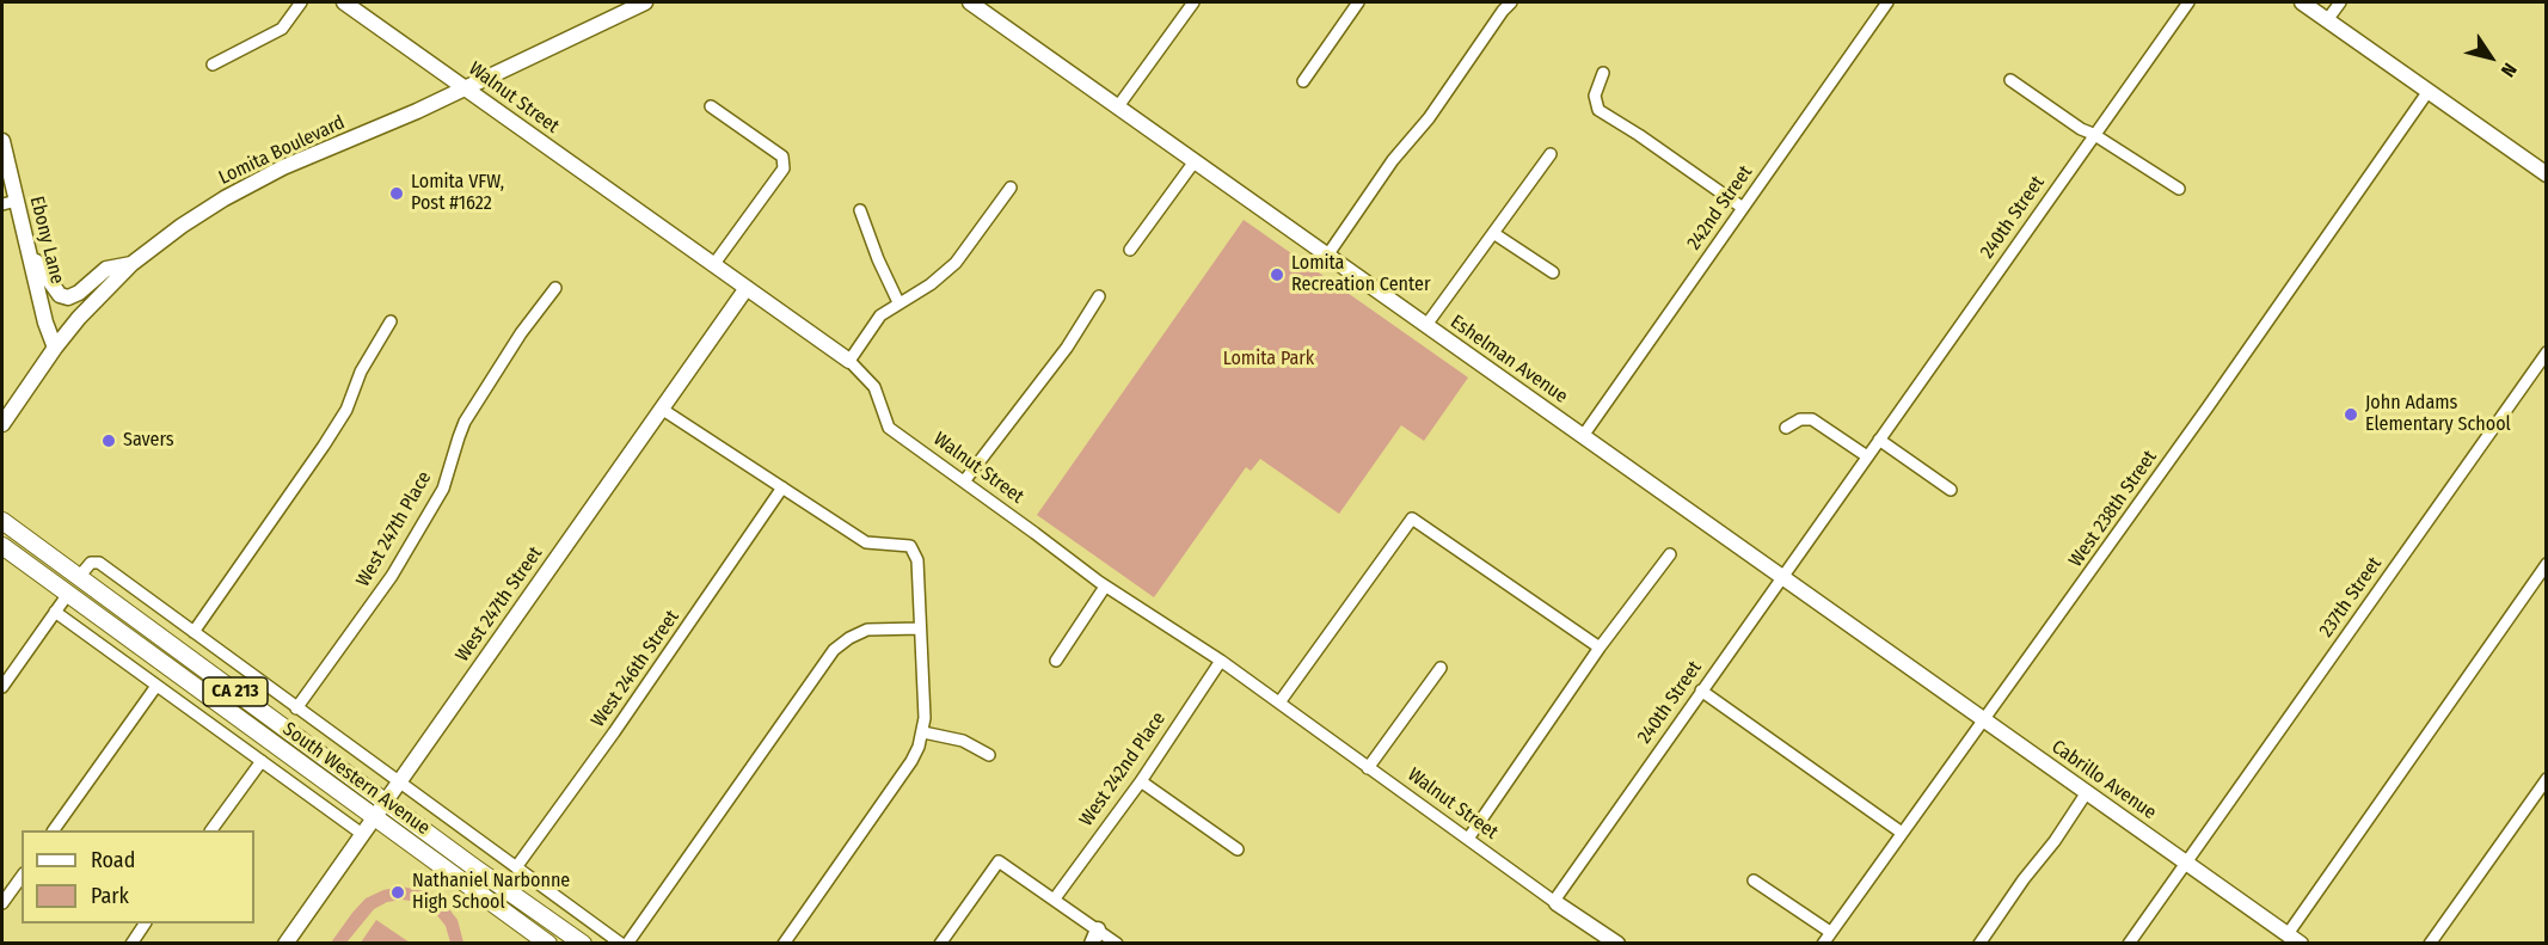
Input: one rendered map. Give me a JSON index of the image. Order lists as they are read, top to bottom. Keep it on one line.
{"streets":{"main road":["CA 213","South Western Avenue"],"street":["Walnut Street","Lomita Boulevard","242nd Street","240th Street","Ebony Lane","Eshelman Avenue","West 238th Street","West 247th Place","237th Street","West 247th Street","West 246th Street","West 242nd Place","Cabrillo Avenue"]},"crossings":[["Walnut Street","Lomita Boulevard"],["Walnut Street","240th Street"],["Walnut Street","West 247th Street"],["Walnut Street","West 242nd Place"],["Lomita Boulevard","Ebony Lane"],["242nd Street","Eshelman Avenue"],["240th Street","Eshelman Avenue"],["Eshelman Avenue","Cabrillo Avenue"],["West 238th Street","Cabrillo Avenue"],["West 247th Place","South Western Avenue"],["237th Street","Cabrillo Avenue"],["West 247th Street","South Western Avenue"],["West 246th Street","South Western Avenue"]],"parks":["Lomita Park"],"places":["Lomita VFW, Post #1622","Lomita Recreation Center","John Adams Elementary School","Savers","Nathaniel Narbonne High School"],"legend":["Road","Park"],"north":"bottom right"}
